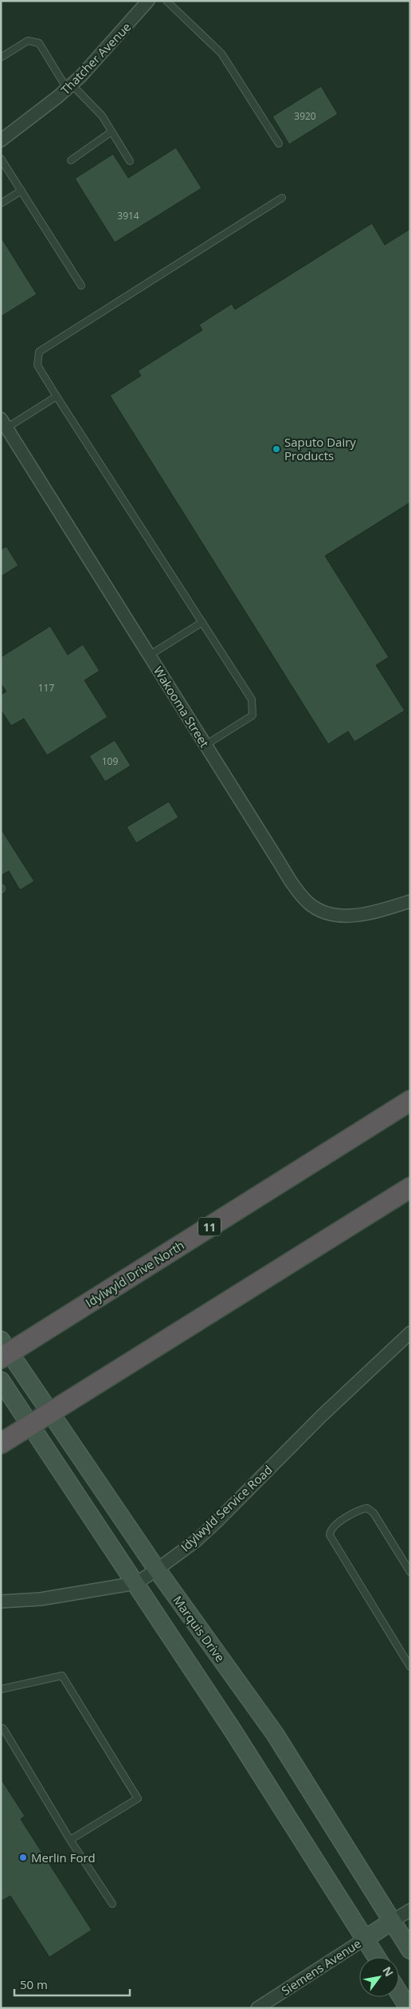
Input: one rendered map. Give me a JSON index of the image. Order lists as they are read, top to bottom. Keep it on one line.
{"streets":{"highway":["11","Idylwyld Drive North"],"main road":["Marquis Drive"],"street":["Thatcher Avenue","Wakooma Street","Idylwyld Service Road","Siemens Avenue"]},"crossings":[["Idylwyld Drive North","Marquis Drive"],["Idylwyld Service Road","Marquis Drive"]],"places":["Saputo Dairy Products","Merlin Ford"],"house_numbers":["3920","3914","117","109"],"scale_bar":"50 m","north":"top right"}
